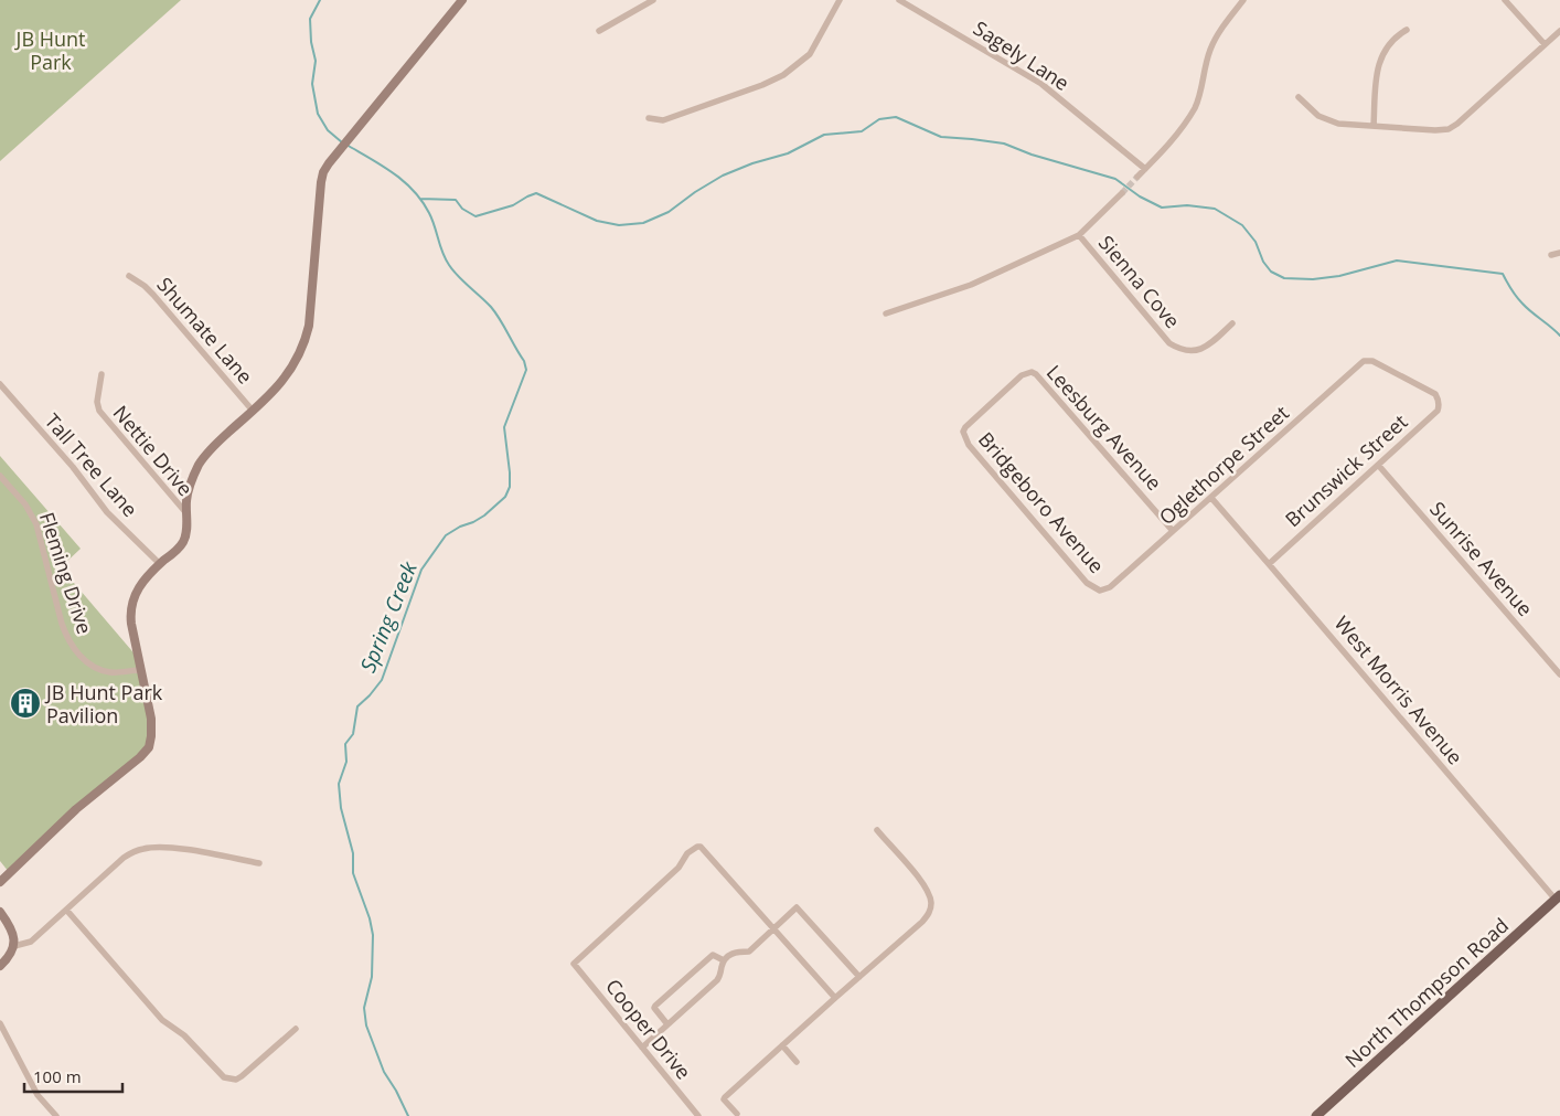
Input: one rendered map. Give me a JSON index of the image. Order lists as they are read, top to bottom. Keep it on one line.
{"streets":{"main road":["North Thompson Road"],"street":["Sagely Lane","Sienna Cove","Shumate Lane","Leesburg Avenue","Nettie Drive","Tall Tree Lane","Oglethorpe Street","Brunswick Street","Bridgeboro Avenue","Sunrise Avenue","Fleming Drive","West Morris Avenue","Cooper Drive"]},"crossings":[["Leesburg Avenue","Oglethorpe Street"],["Leesburg Avenue","Bridgeboro Avenue"],["Oglethorpe Street","Brunswick Street"],["Oglethorpe Street","Bridgeboro Avenue"],["Oglethorpe Street","West Morris Avenue"],["Brunswick Street","Sunrise Avenue"],["Brunswick Street","West Morris Avenue"],["West Morris Avenue","North Thompson Road"]],"water":["Spring Creek"],"parks":["JB Hunt Park"],"places":{"building":["JB Hunt Park Pavilion"]},"scale_bar":"100 m"}
